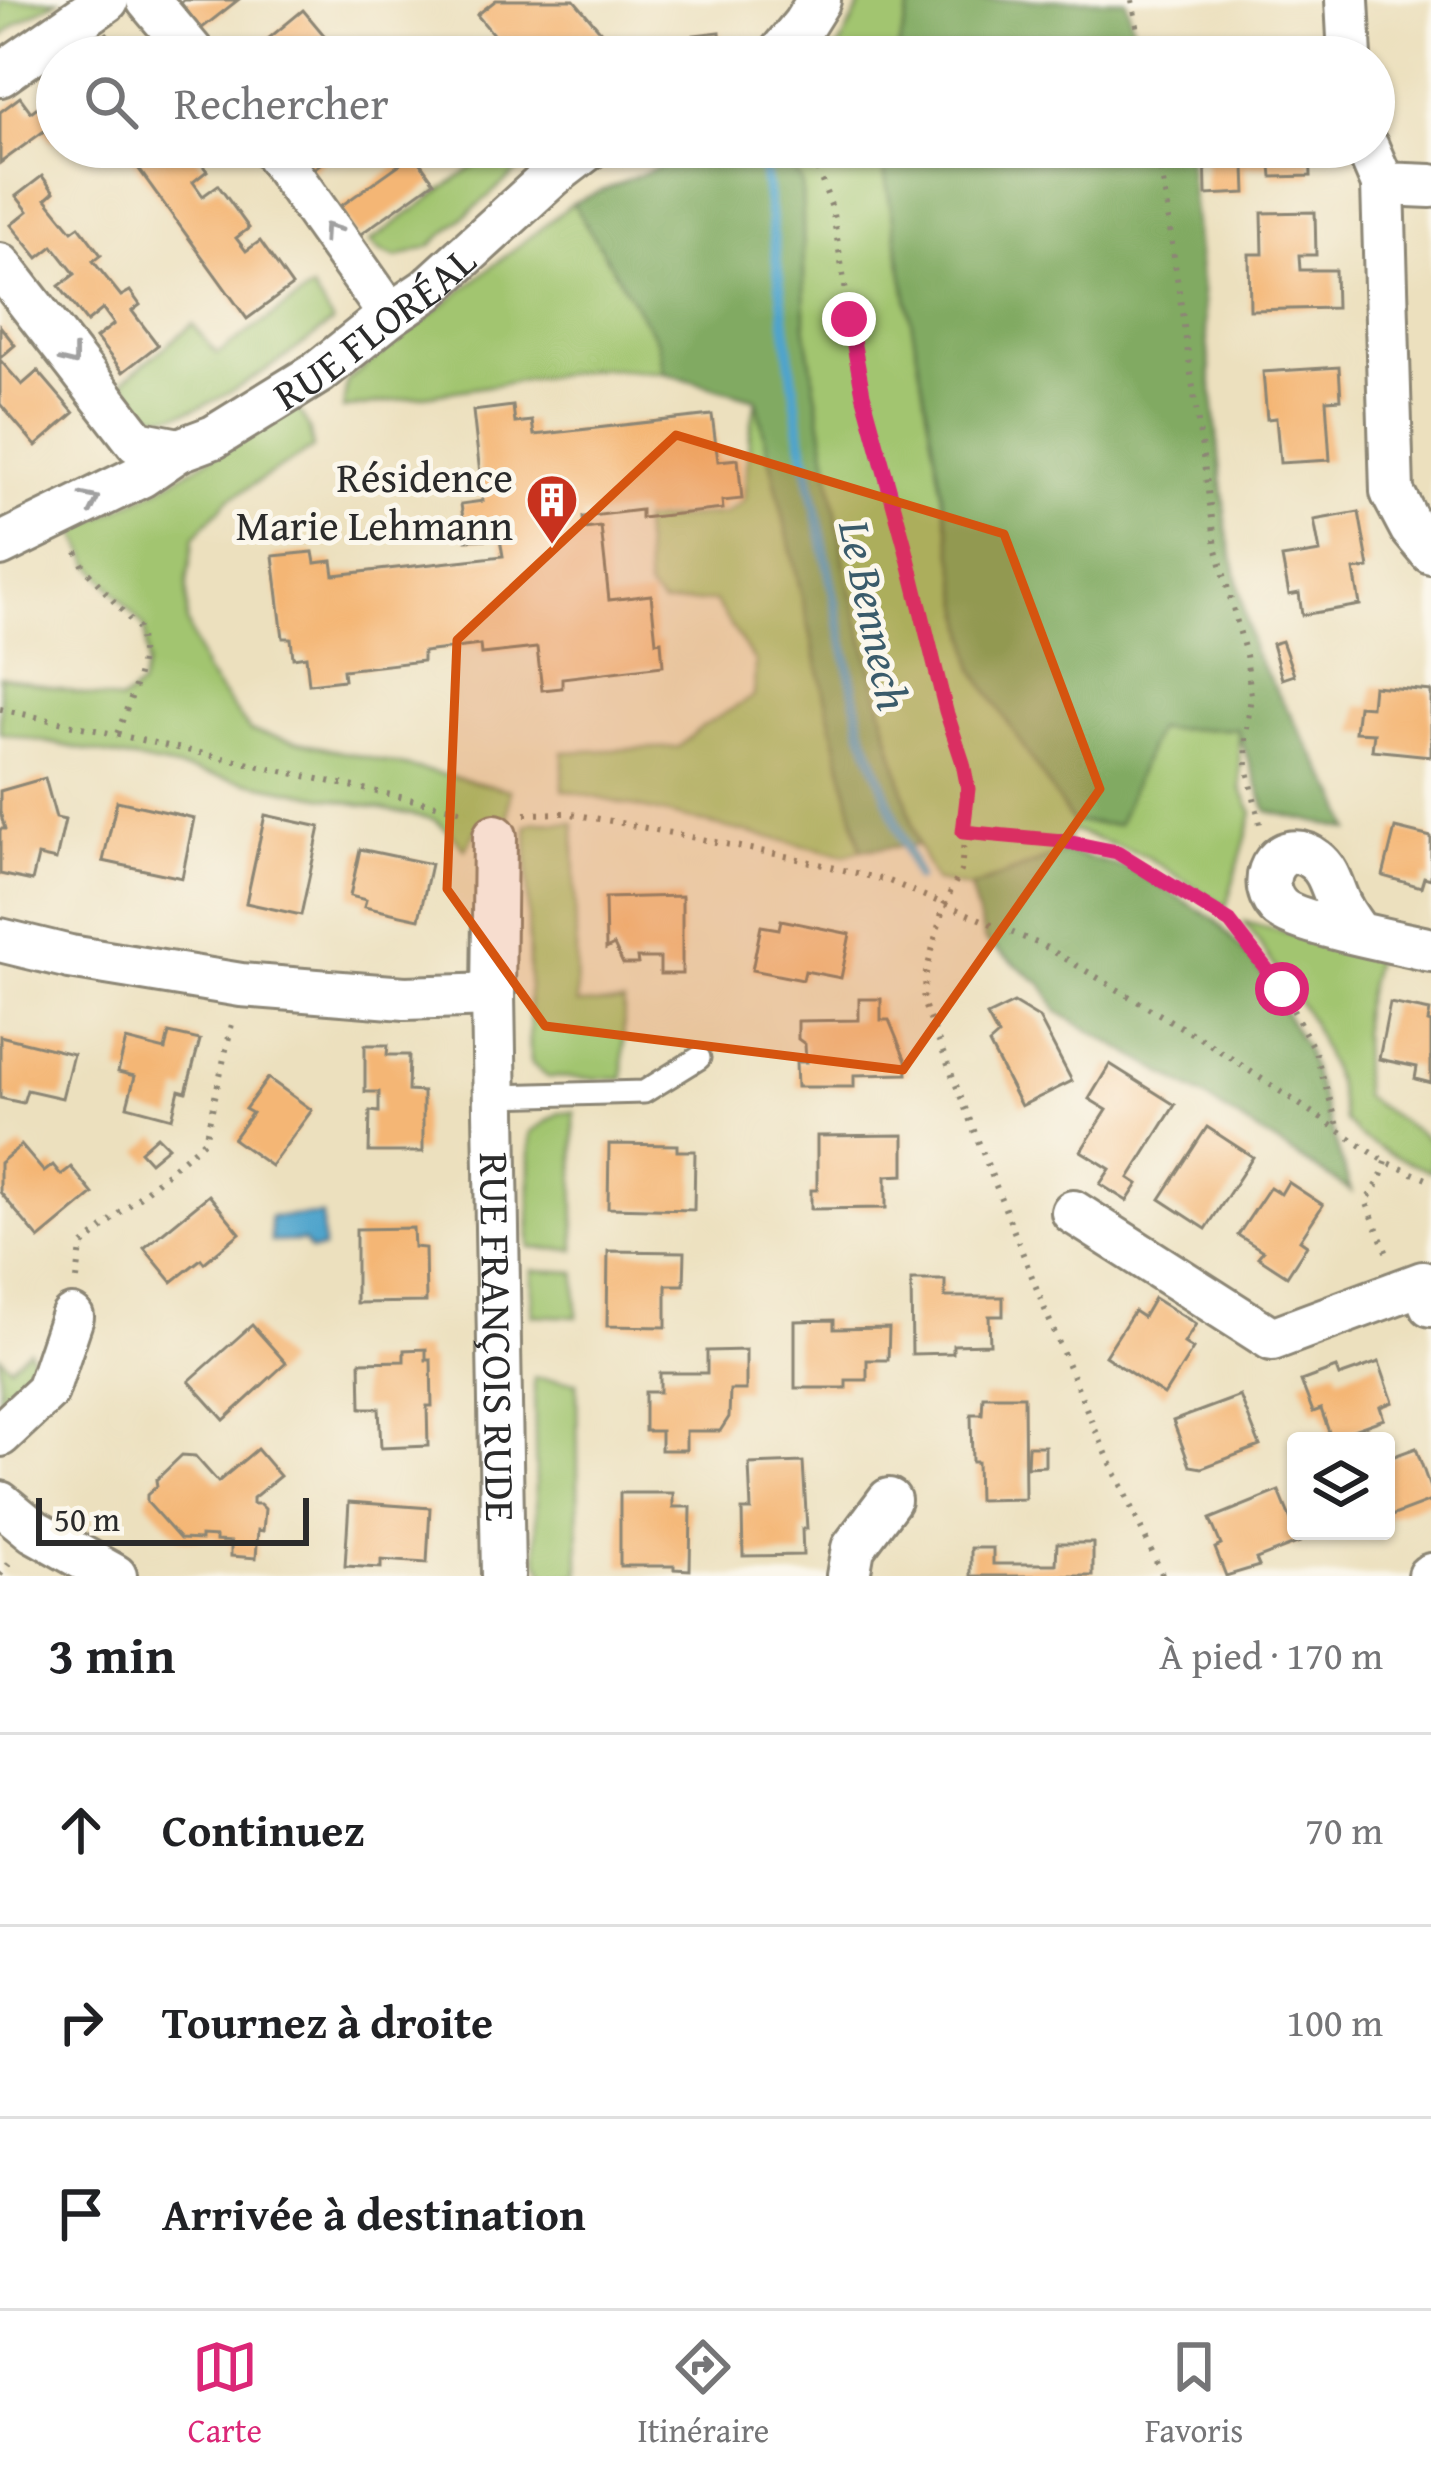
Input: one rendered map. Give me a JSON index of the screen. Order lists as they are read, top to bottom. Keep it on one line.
{"streets":{"street":["RUE FLORÉAL","RUE FRANÇOIS RUDE"]},"water":["Le Bennech"],"places":{"building":["Résidence Marie Lehmann"]},"scale_bar":"50 m","page":{"search":"Rechercher","scale":"50 m","heading":["3 min","À pied · 170 m"],"list":[["Continuez","70 m"],["Tournez à droite","100 m"],"Arrivée à destination"],"nav":["Carte","Itinéraire","Favoris"]}}
